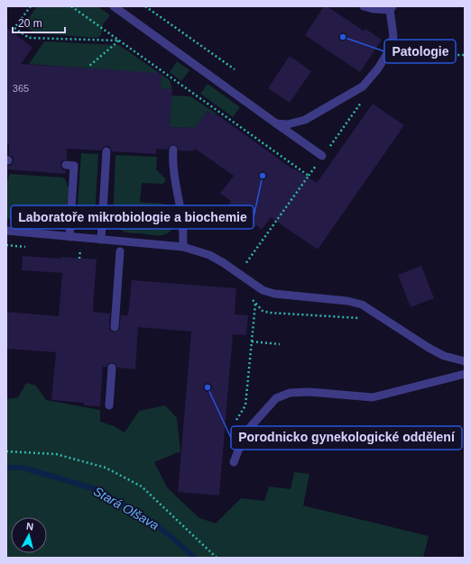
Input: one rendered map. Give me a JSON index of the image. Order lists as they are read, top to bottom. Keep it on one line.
{"water":["Stará Olšava"],"places":["Patologie","Laboratoře mikrobiologie a biochemie","Porodnicko gynekologické oddělení"],"house_numbers":["365"],"scale_bar":"20 m","north":"top"}
